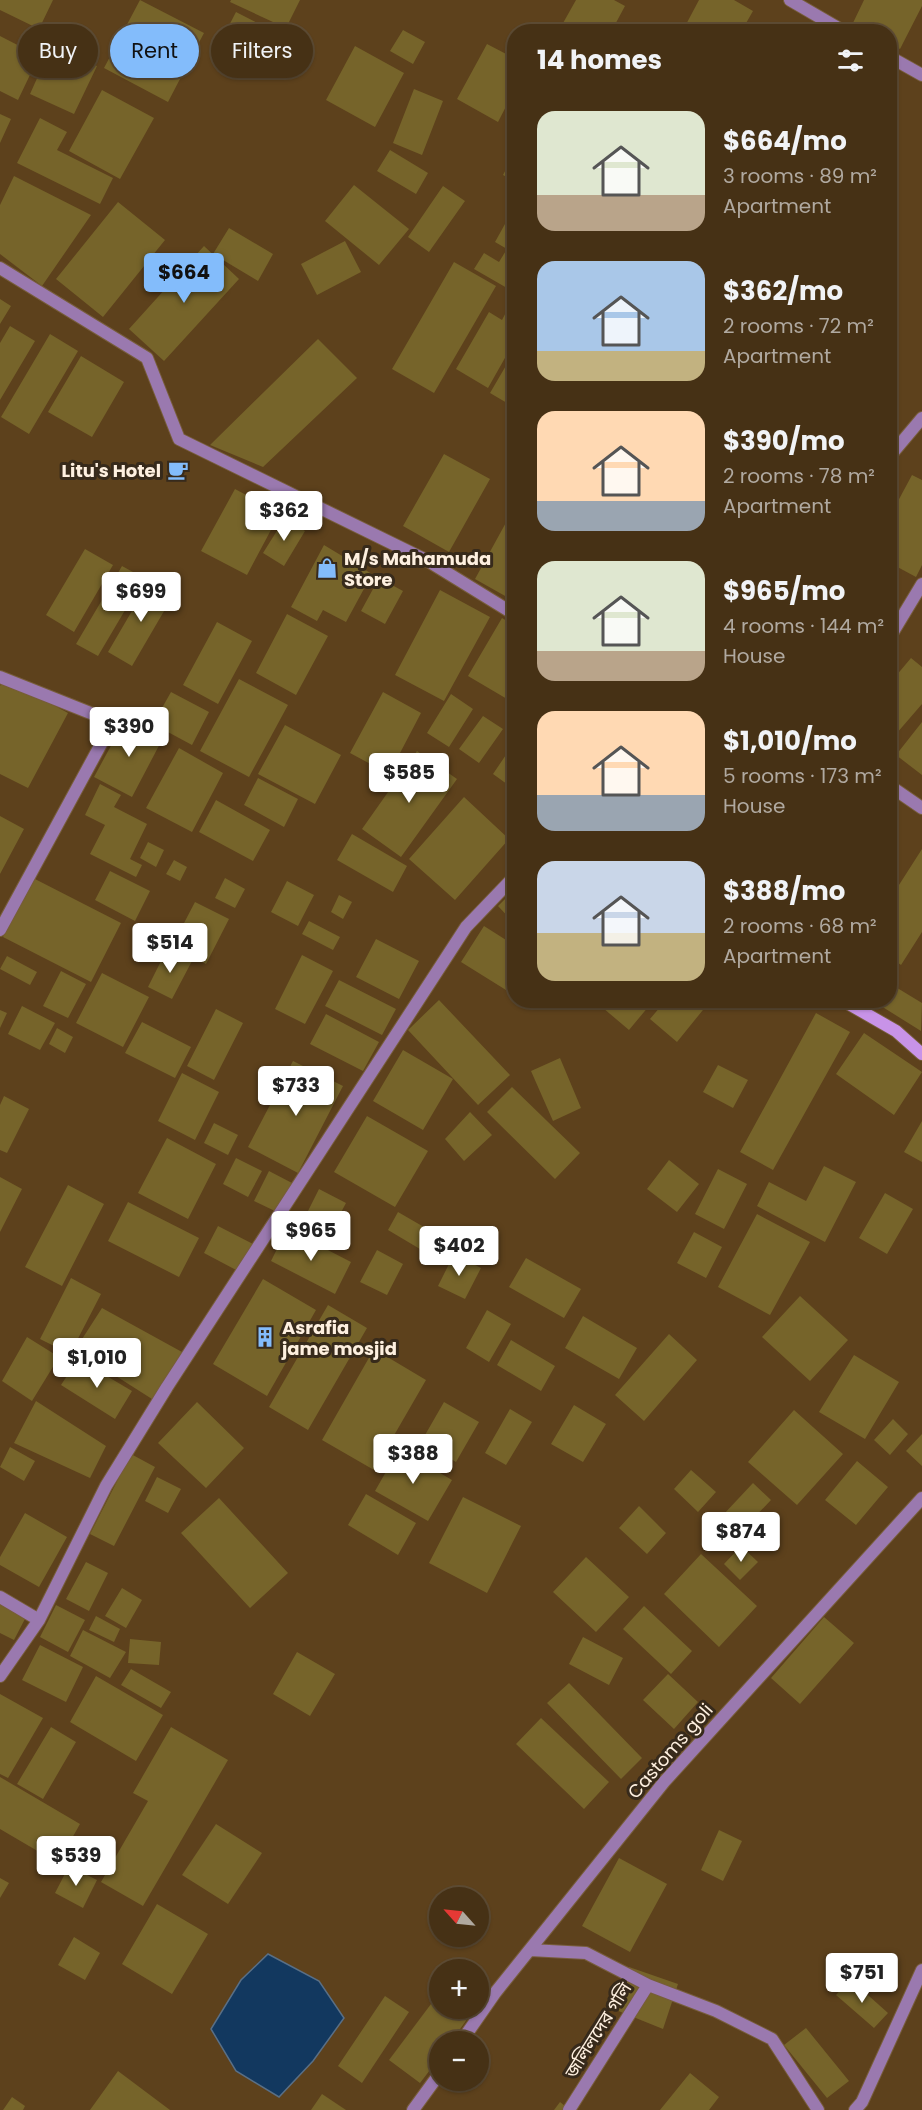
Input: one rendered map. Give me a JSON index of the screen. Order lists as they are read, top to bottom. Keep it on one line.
{"streets":{"street":["Castoms goli","জলিলদের গলি"]},"crossings":[["Castoms goli","জলিলদের গলি"]],"places":{"cafe":["Litu's Hotel"],"shop":["M/s Mahamuda Store"],"building":["Asrafia jame mosjid"]},"north":"top left","page":{"chip":["Buy","Rent","Filters"],"heading":"14 homes","list":[{"name":"$664/mo","note":"3 rooms · 89 m² · Apartment"},{"name":"$362/mo","note":"2 rooms · 72 m² · Apartment"},{"name":"$390/mo","note":"2 rooms · 78 m² · Apartment"},{"name":"$965/mo","note":"4 rooms · 144 m² · House"},{"name":"$1,010/mo","note":"5 rooms · 173 m² · House"},{"name":"$388/mo","note":"2 rooms · 68 m² · Apartment"}],"price":["$664","$362","$699","$390","$585","$514","$733","$965","$402","$1,010","$388","$874","$539","$751"],"map_buttons":["+","−"]}}
